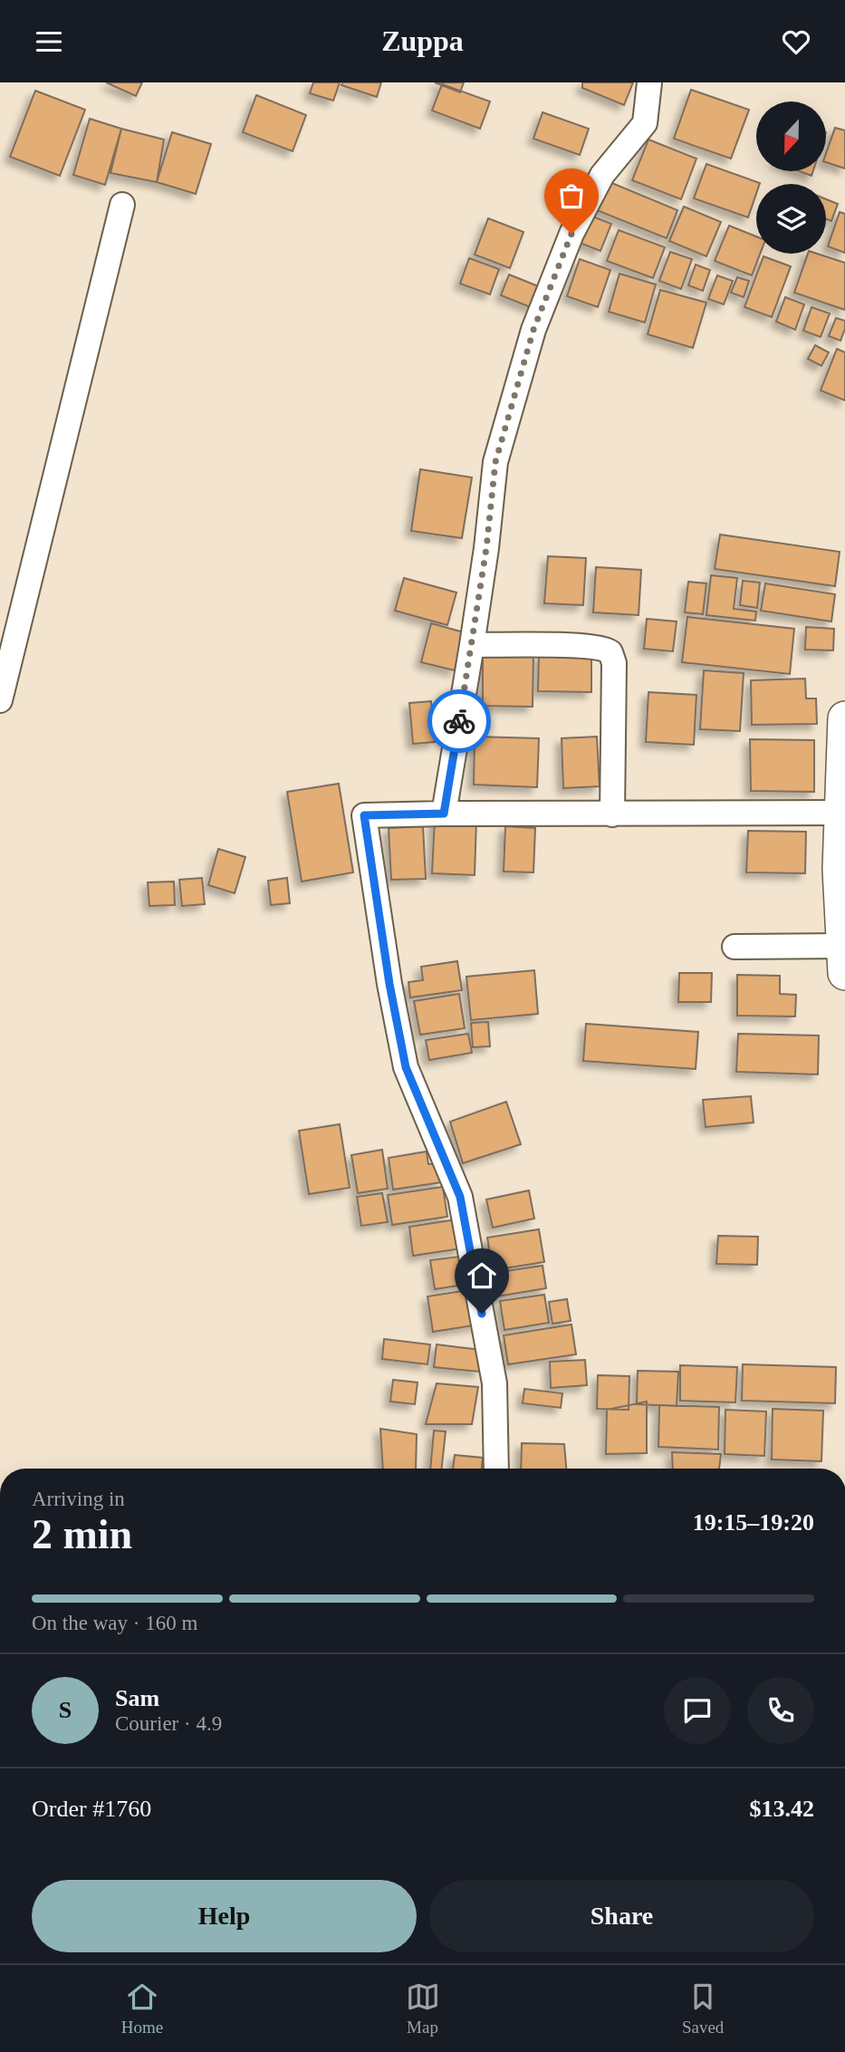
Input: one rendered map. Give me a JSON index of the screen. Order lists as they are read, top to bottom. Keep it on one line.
{"north":"bottom","page":{"header":"Zuppa","heading":["2 min","Arriving in","19:15–19:20"],"panel":["Sam","Courier · 4.9","Order #1760","$13.42"],"bar":"On the way · 160 m","round":"S","buttons":["Help","Share"],"tabs":["Home","Map","Saved"]}}
